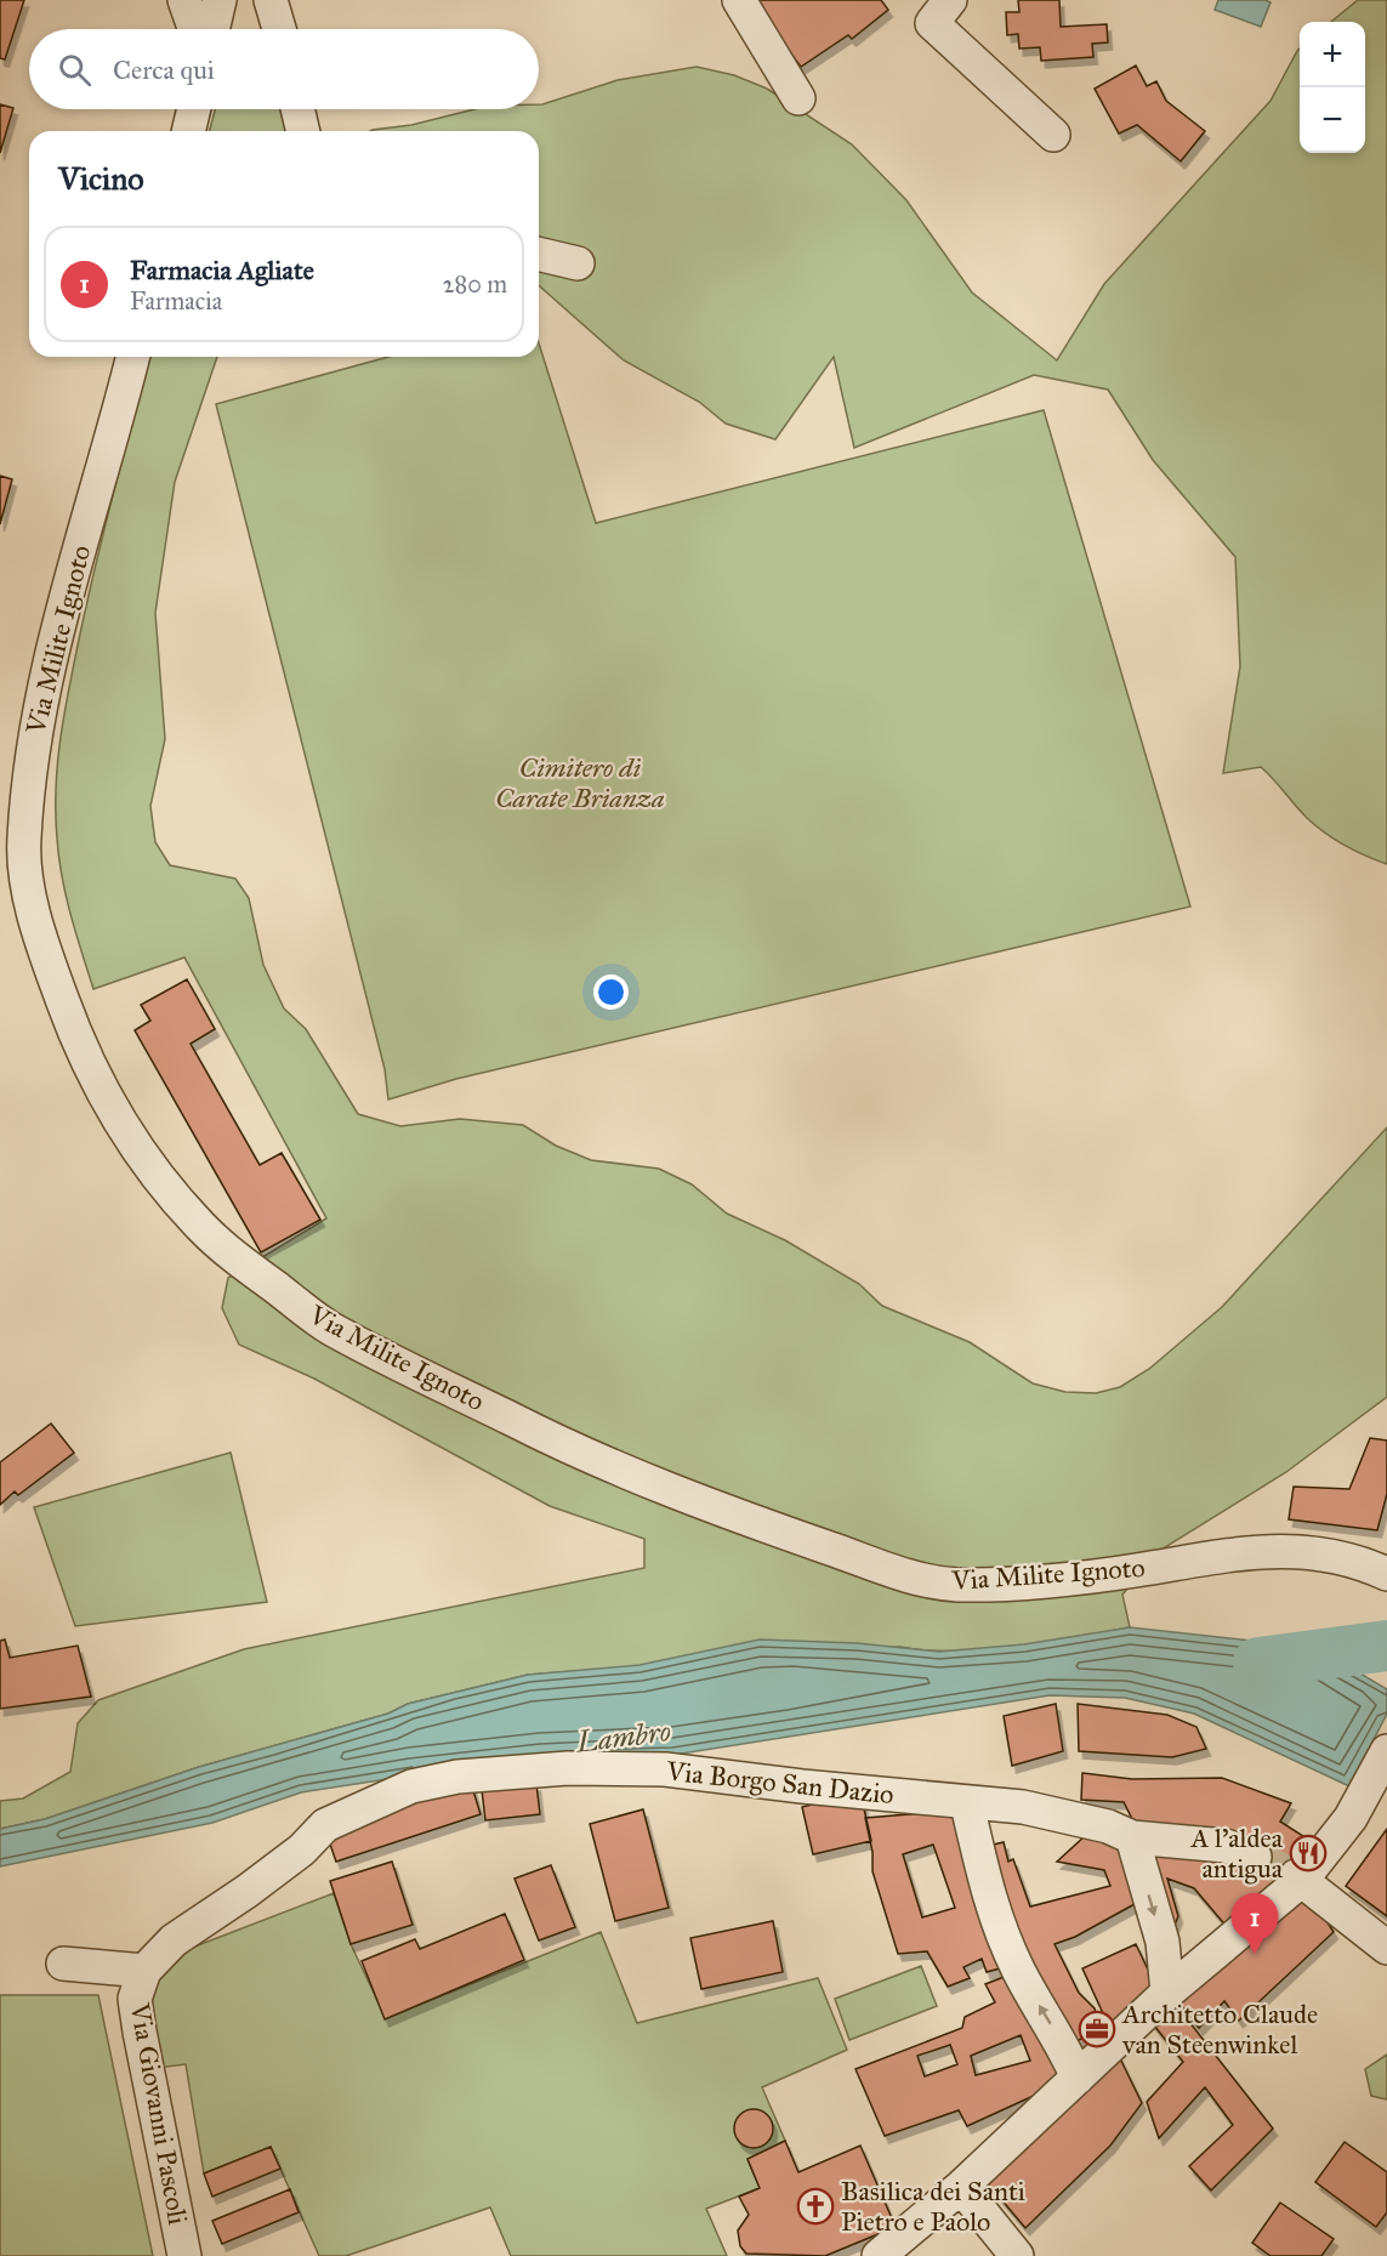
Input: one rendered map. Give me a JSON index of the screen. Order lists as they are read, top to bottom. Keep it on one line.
{"streets":{"street":["Via Milite Ignoto","Via Borgo San Dazio","Via Giovanni Pascoli"]},"crossings":[["Via Borgo San Dazio","Via Giovanni Pascoli"]],"water":["Lambro"],"parks":["Cimitero di Carate Brianza"],"places":{"restaurant":["A l'aldea antigua"],"office":["Architetto Claude van Steenwinkel"],"church":["Basilica dei Santi Pietro e Paolo"]},"page":{"map_buttons":["+","−"],"search":"Cerca qui","heading":"Vicino","list":[{"mark":"1","name":"Farmacia Agliate","note":"Farmacia","value":"280 m"}],"pins":"1"}}
